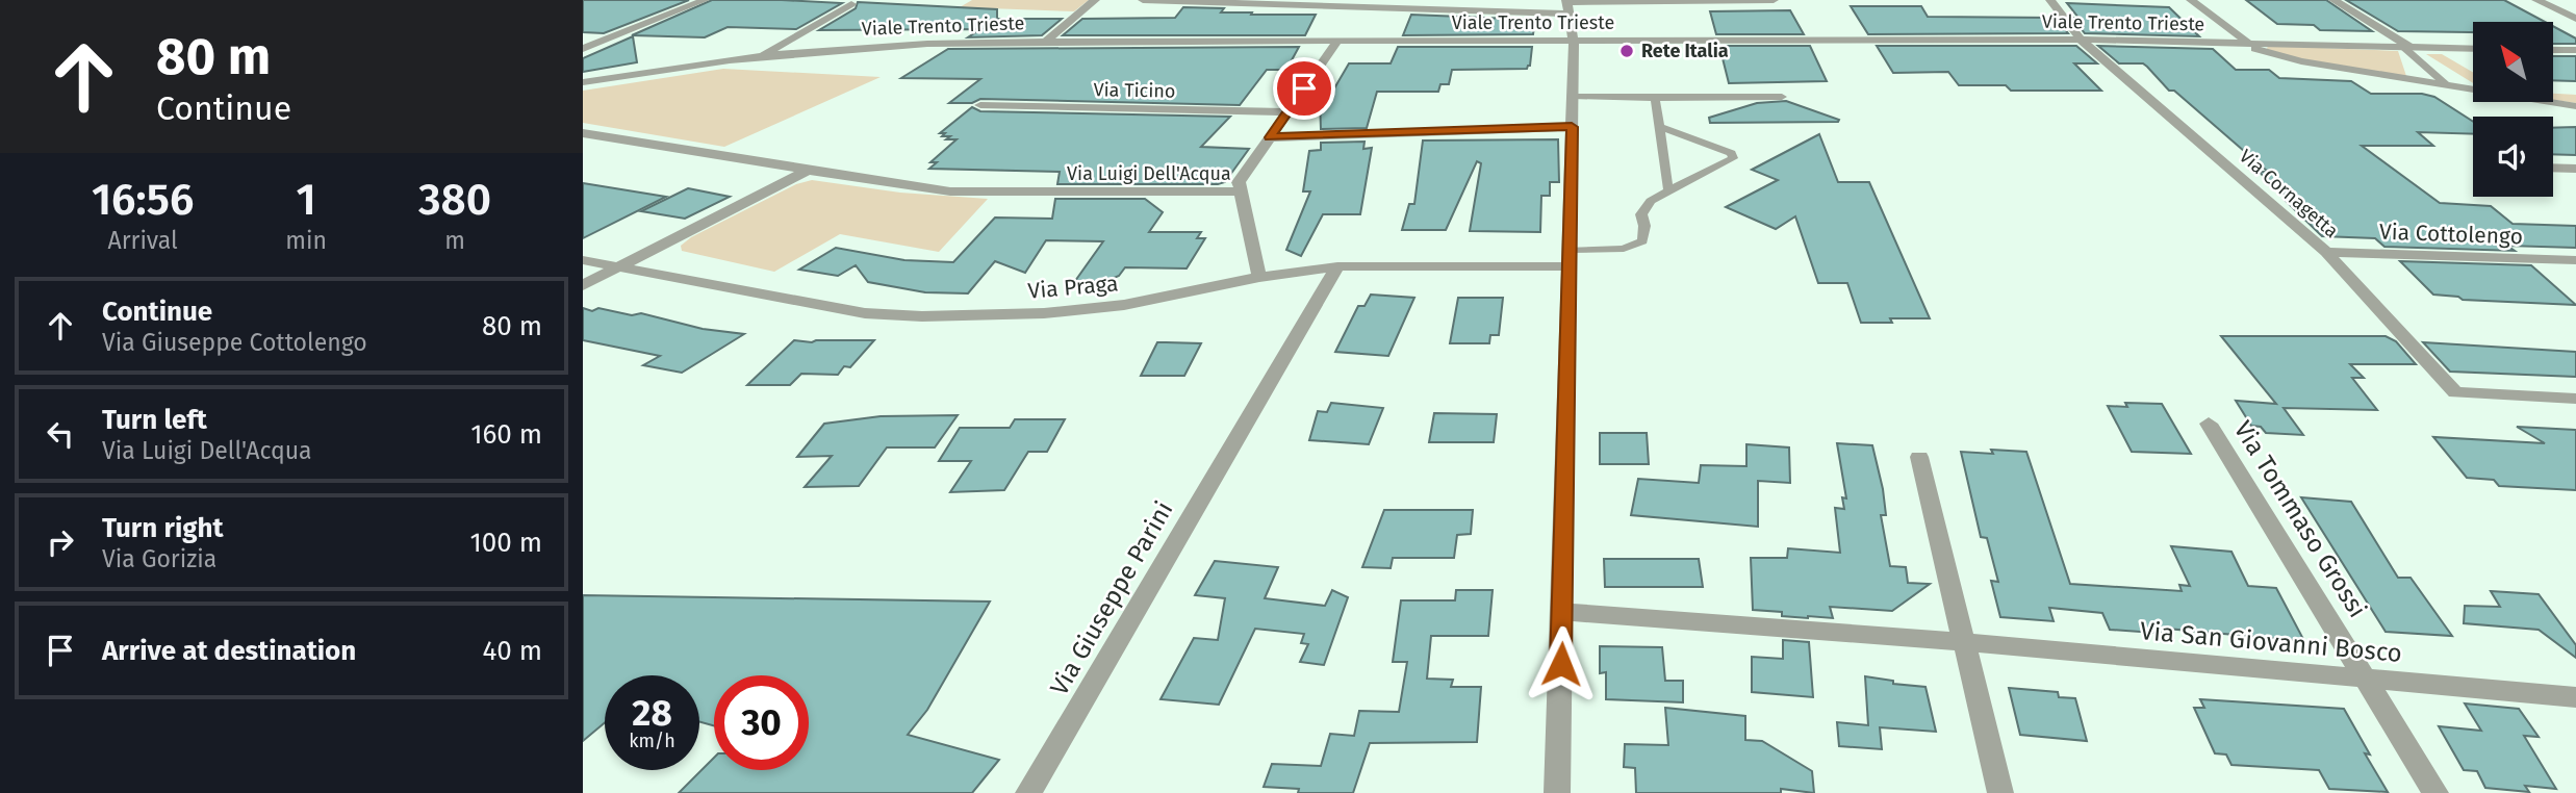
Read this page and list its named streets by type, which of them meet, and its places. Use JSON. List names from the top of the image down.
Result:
{
  "streets": {
    "street": [
      "Viale Trento Trieste",
      "Via Ticino",
      "Via Luigi Dell'Acqua",
      "Via Cornagetta",
      "Via Cottolengo",
      "Via Praga",
      "Via Tommaso Grossi",
      "Via Giuseppe Parini",
      "Via San Giovanni Bosco"
    ]
  },
  "crossings": [
    ["Viale Trento Trieste", "Via Luigi Dell'Acqua"],
    ["Viale Trento Trieste", "Via Cornagetta"],
    ["Via Ticino", "Via Luigi Dell'Acqua"],
    ["Via Cornagetta", "Via Cottolengo"],
    ["Via Praga", "Via Giuseppe Parini"],
    ["Via Tommaso Grossi", "Via San Giovanni Bosco"]
  ],
  "places": ["Rete Italia"],
  "north": "top left",
  "page": {
    "turn": ["80 m", "Continue"],
    "eta": [
      "16:56",
      "Arrival",
      "1",
      "min",
      "380",
      "m"
    ],
    "list": [
      {
        "name": "Continue",
        "note": "Via Giuseppe Cottolengo",
        "value": "80 m"
      },
      {
        "name": "Turn left",
        "note": "Via Luigi Dell'Acqua",
        "value": "160 m"
      },
      {
        "name": "Turn right",
        "note": "Via Gorizia",
        "value": "100 m"
      },
      {
        "name": "Arrive at destination",
        "value": "40 m"
      }
    ],
    "speed": "28 km/h",
    "limit": "30"
  }
}
